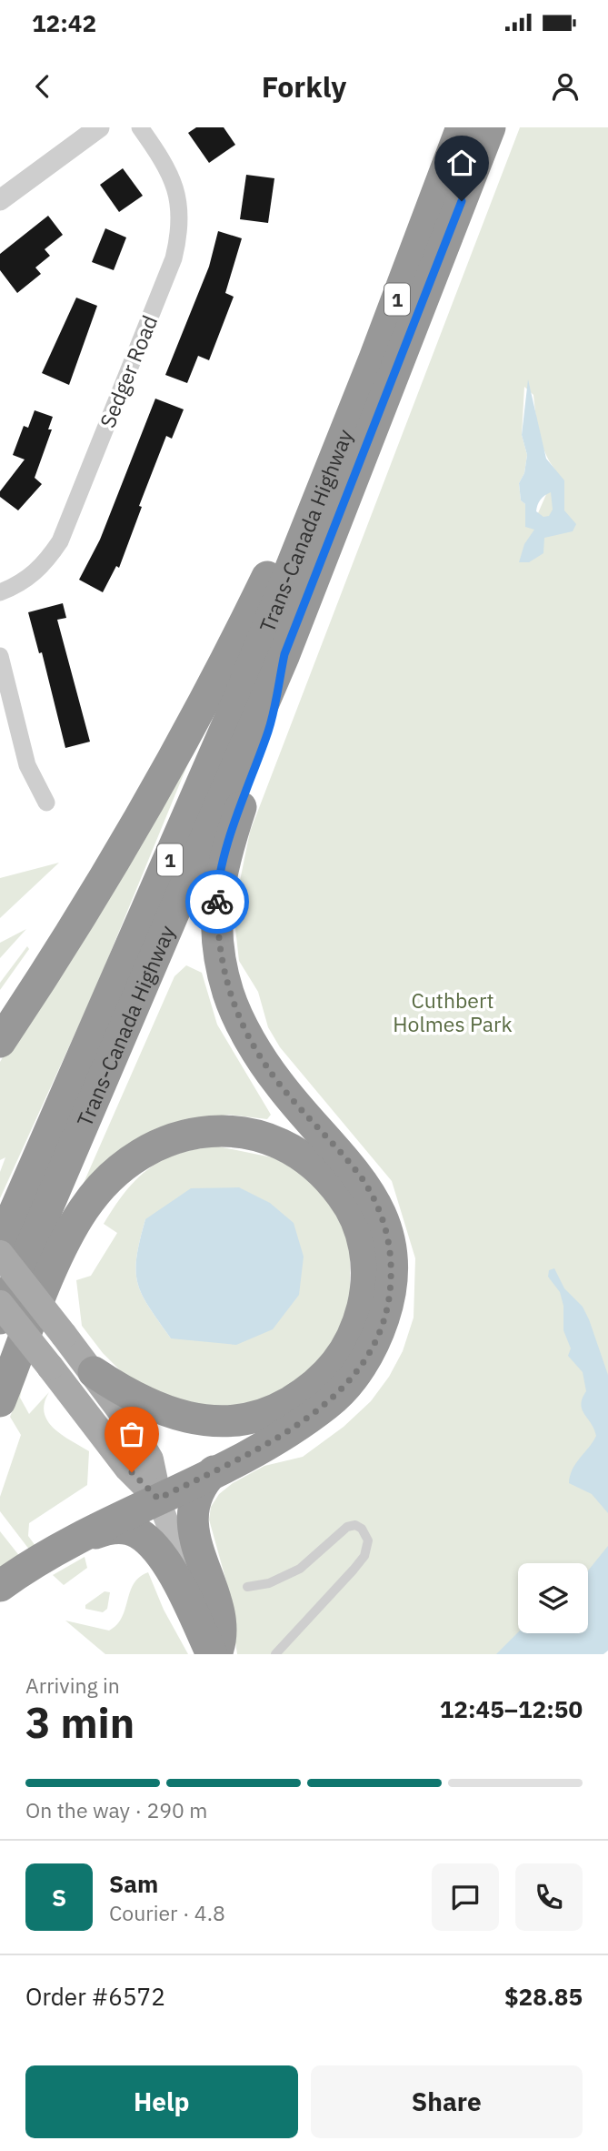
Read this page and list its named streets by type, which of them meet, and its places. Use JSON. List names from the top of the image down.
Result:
{
  "streets": {
    "highway": ["1", "Trans-Canada Highway"],
    "street": ["Sedger Road"]
  },
  "parks": ["Cuthbert Holmes Park"],
  "page": {
    "status": "12:42",
    "header": "Forkly",
    "heading": ["3 min", "Arriving in", "12:45–12:50"],
    "panel": [
      "Sam",
      "Courier · 4.8",
      "Order #6572",
      "$28.85"
    ],
    "bar": "On the way · 290 m",
    "round": "S",
    "buttons": ["Help", "Share"]
  }
}
